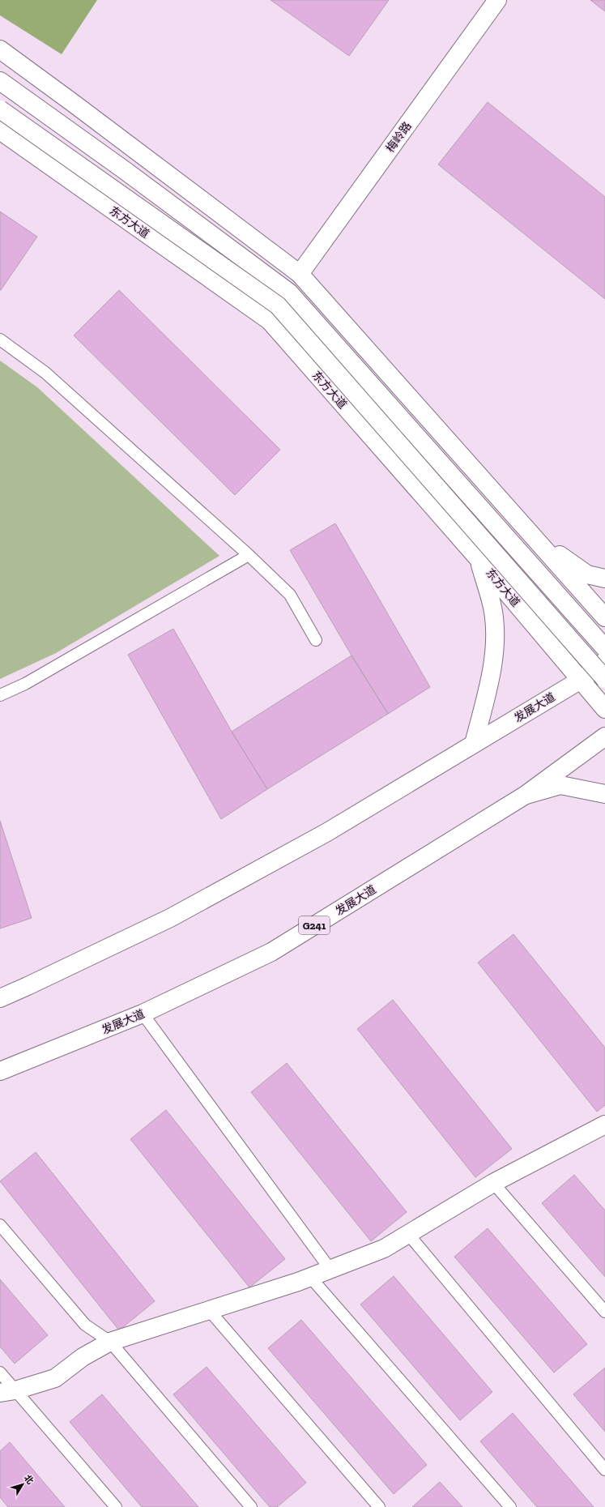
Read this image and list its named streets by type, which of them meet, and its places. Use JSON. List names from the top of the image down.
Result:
{
  "streets": {
    "main road": [
      "梅岭路",
      "东方大道",
      "发展大道",
      "G241"
    ]
  },
  "crossings": [
    ["东方大道", "发展大道"]
  ],
  "north": "top right"
}
